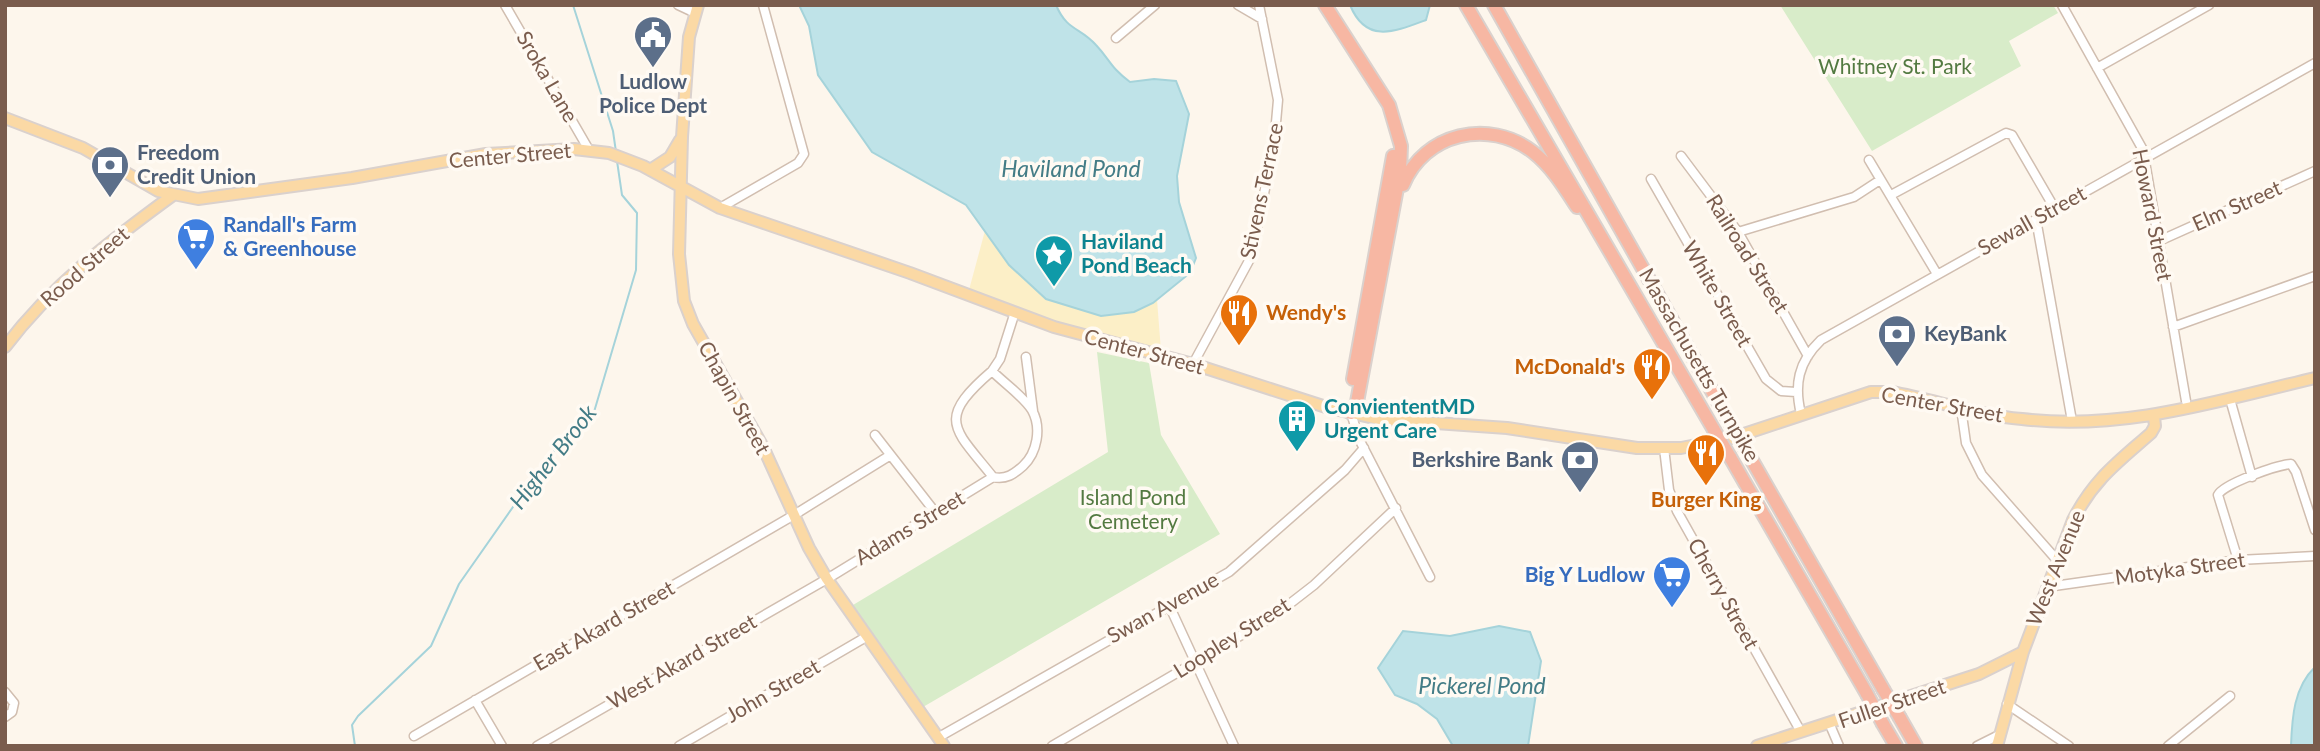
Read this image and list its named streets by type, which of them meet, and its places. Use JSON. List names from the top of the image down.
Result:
{
  "streets": {
    "highway": ["Massachusetts Turnpike"],
    "main road": [
      "Center Street",
      "Rood Street",
      "Chapin Street",
      "West Avenue",
      "Fuller Street"
    ],
    "street": [
      "Sroka Lane",
      "Stivens Terrace",
      "Elm Street",
      "Howard Street",
      "Sewall Street",
      "Railroad Street",
      "White Street",
      "Adams Street",
      "Motyka Street",
      "Cherry Street",
      "Swan Avenue",
      "East Akard Street",
      "Loopley Street",
      "West Akard Street",
      "John Street"
    ]
  },
  "crossings": [
    ["Sroka Lane", "Center Street"],
    ["Center Street", "Stivens Terrace"],
    ["Center Street", "Rood Street"],
    ["Center Street", "Chapin Street"],
    ["Center Street", "West Avenue"],
    ["Center Street", "Cherry Street"],
    ["Elm Street", "Howard Street"],
    ["Howard Street", "Sewall Street"],
    ["Sewall Street", "Railroad Street"],
    ["Sewall Street", "White Street"],
    ["Chapin Street", "Adams Street"],
    ["Chapin Street", "Swan Avenue"],
    ["Chapin Street", "East Akard Street"],
    ["Chapin Street", "West Akard Street"],
    ["Chapin Street", "John Street"],
    ["Adams Street", "West Akard Street"],
    ["West Avenue", "Motyka Street"],
    ["West Avenue", "Fuller Street"],
    ["Cherry Street", "Fuller Street"]
  ],
  "water": ["Haviland Pond", "Higher Brook", "Pickerel Pond"],
  "parks": ["Whitney St. Park", "Island Pond Cemetery"],
  "places": {
    "public building": ["Ludlow Police Dept"],
    "bank": ["Freedom Credit Union", "KeyBank", "Berkshire Bank"],
    "supermarket": ["Randall's Farm & Greenhouse", "Big Y Ludlow"],
    "place": ["Haviland Pond Beach"],
    "restaurant": ["Wendy's", "McDonald's", "Burger King"],
    "building": ["ConviententMD Urgent Care"]
  }
}
